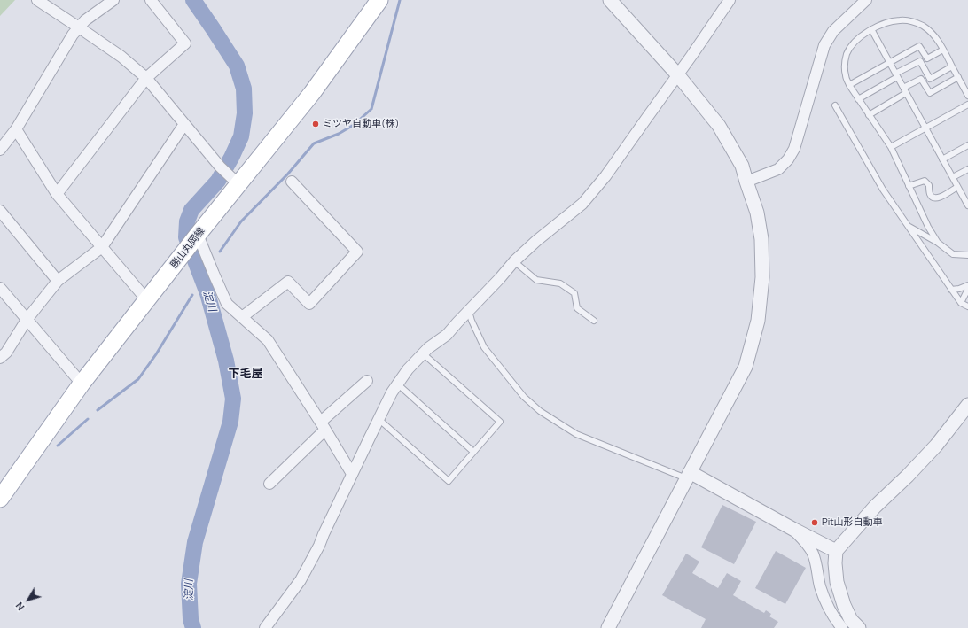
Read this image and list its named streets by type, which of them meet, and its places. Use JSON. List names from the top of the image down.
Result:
{
  "streets": {
    "main road": ["勝山丸岡線"]
  },
  "districts": ["下毛屋"],
  "water": ["淀川"],
  "places": ["ミツヤ自動車(株)", "Pit山形自動車"],
  "north": "bottom left"
}
